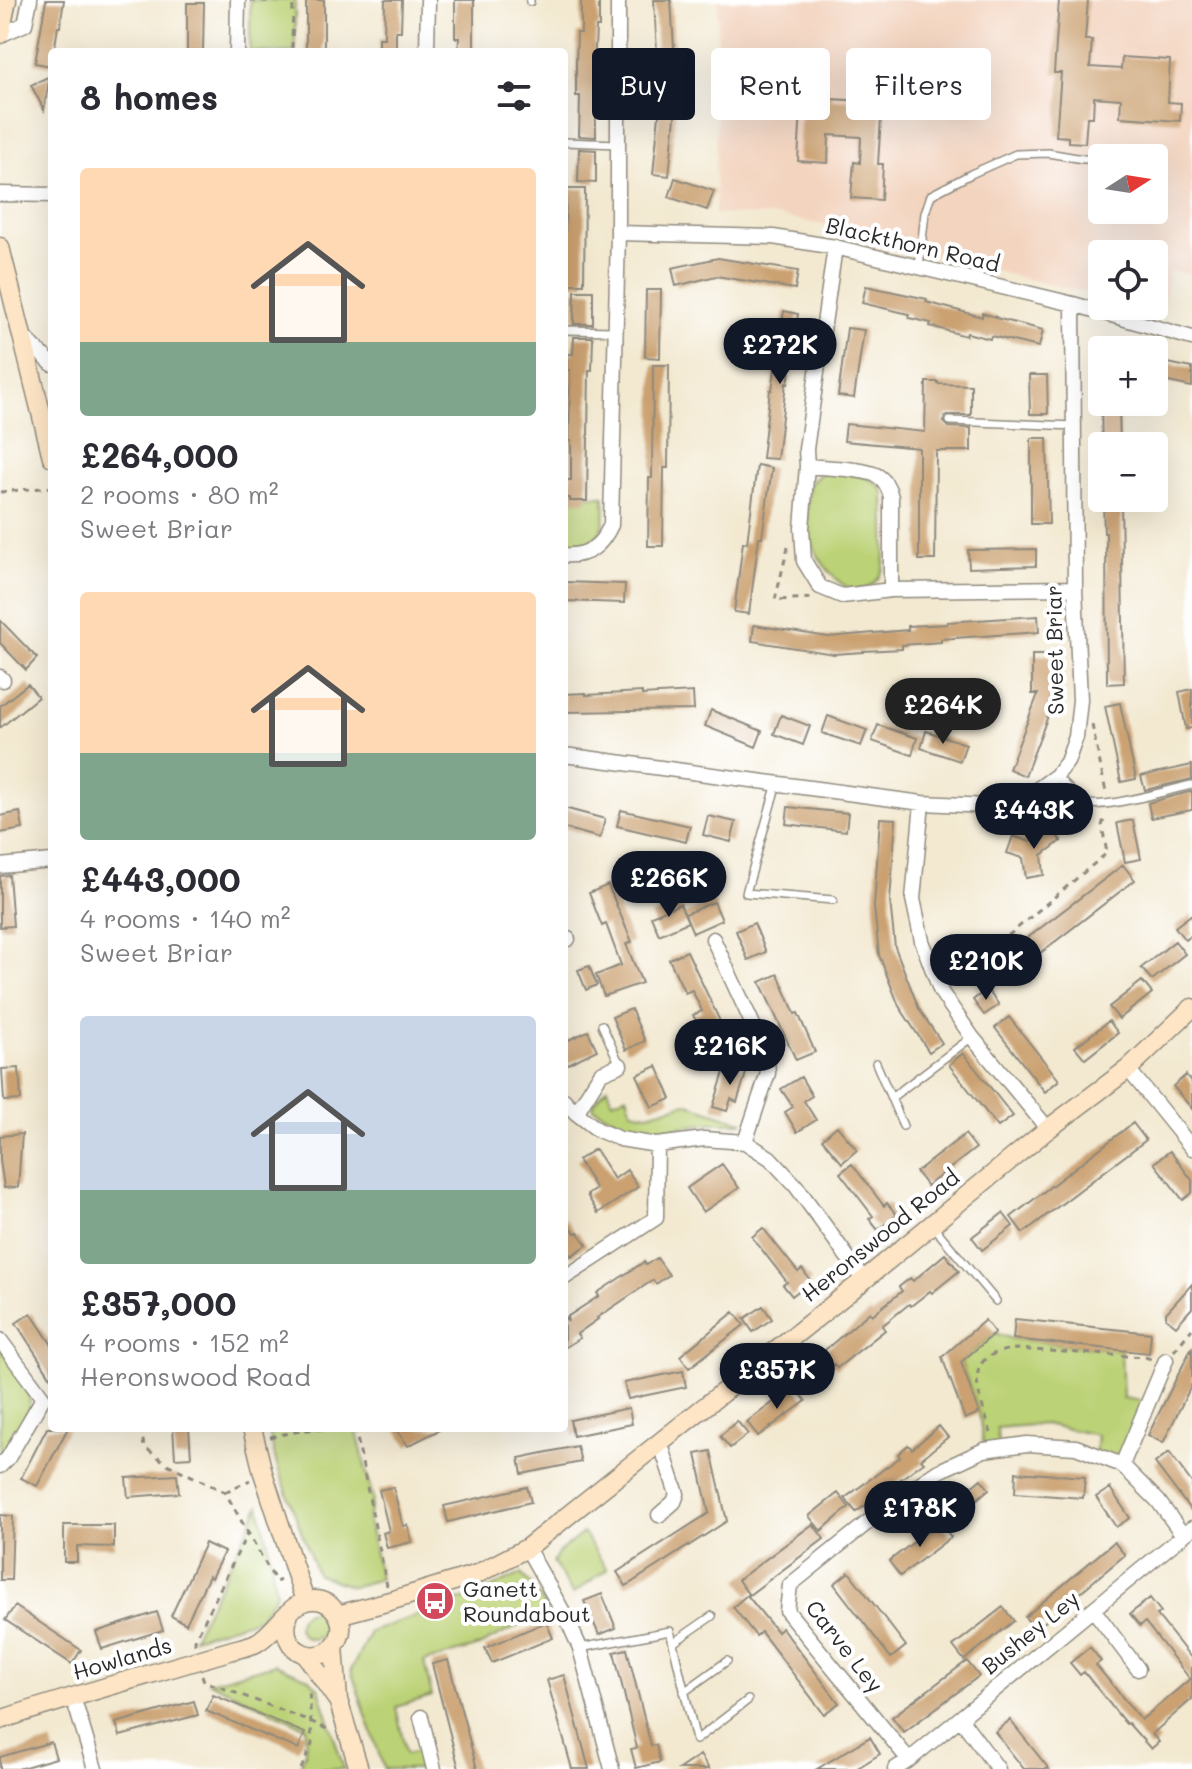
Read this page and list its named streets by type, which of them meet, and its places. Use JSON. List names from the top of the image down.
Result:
{
  "streets": {
    "street": [
      "Blackthorn Road",
      "Sweet Briar",
      "Heronswood Road",
      "Bushey Ley",
      "Carve Ley",
      "Howlands"
    ]
  },
  "crossings": [
    ["Blackthorn Road", "Sweet Briar"],
    ["Heronswood Road", "Howlands"],
    ["Bushey Ley", "Carve Ley"]
  ],
  "places": {
    "bus stop": ["Ganett Roundabout"]
  },
  "north": "right",
  "page": {
    "chip": ["Buy", "Rent", "Filters"],
    "heading": "8 homes",
    "map_buttons": ["+", "−"],
    "list": [
      {
        "name": "£264,000",
        "note": "2 rooms · 80 m² · Sweet Briar"
      },
      {
        "name": "£443,000",
        "note": "4 rooms · 140 m² · Sweet Briar"
      },
      {
        "name": "£357,000",
        "note": "4 rooms · 152 m² · Heronswood Road"
      }
    ],
    "price": [
      "£272K",
      "£264K",
      "£443K",
      "£266K",
      "£210K",
      "£216K",
      "£357K",
      "£178K"
    ]
  }
}
